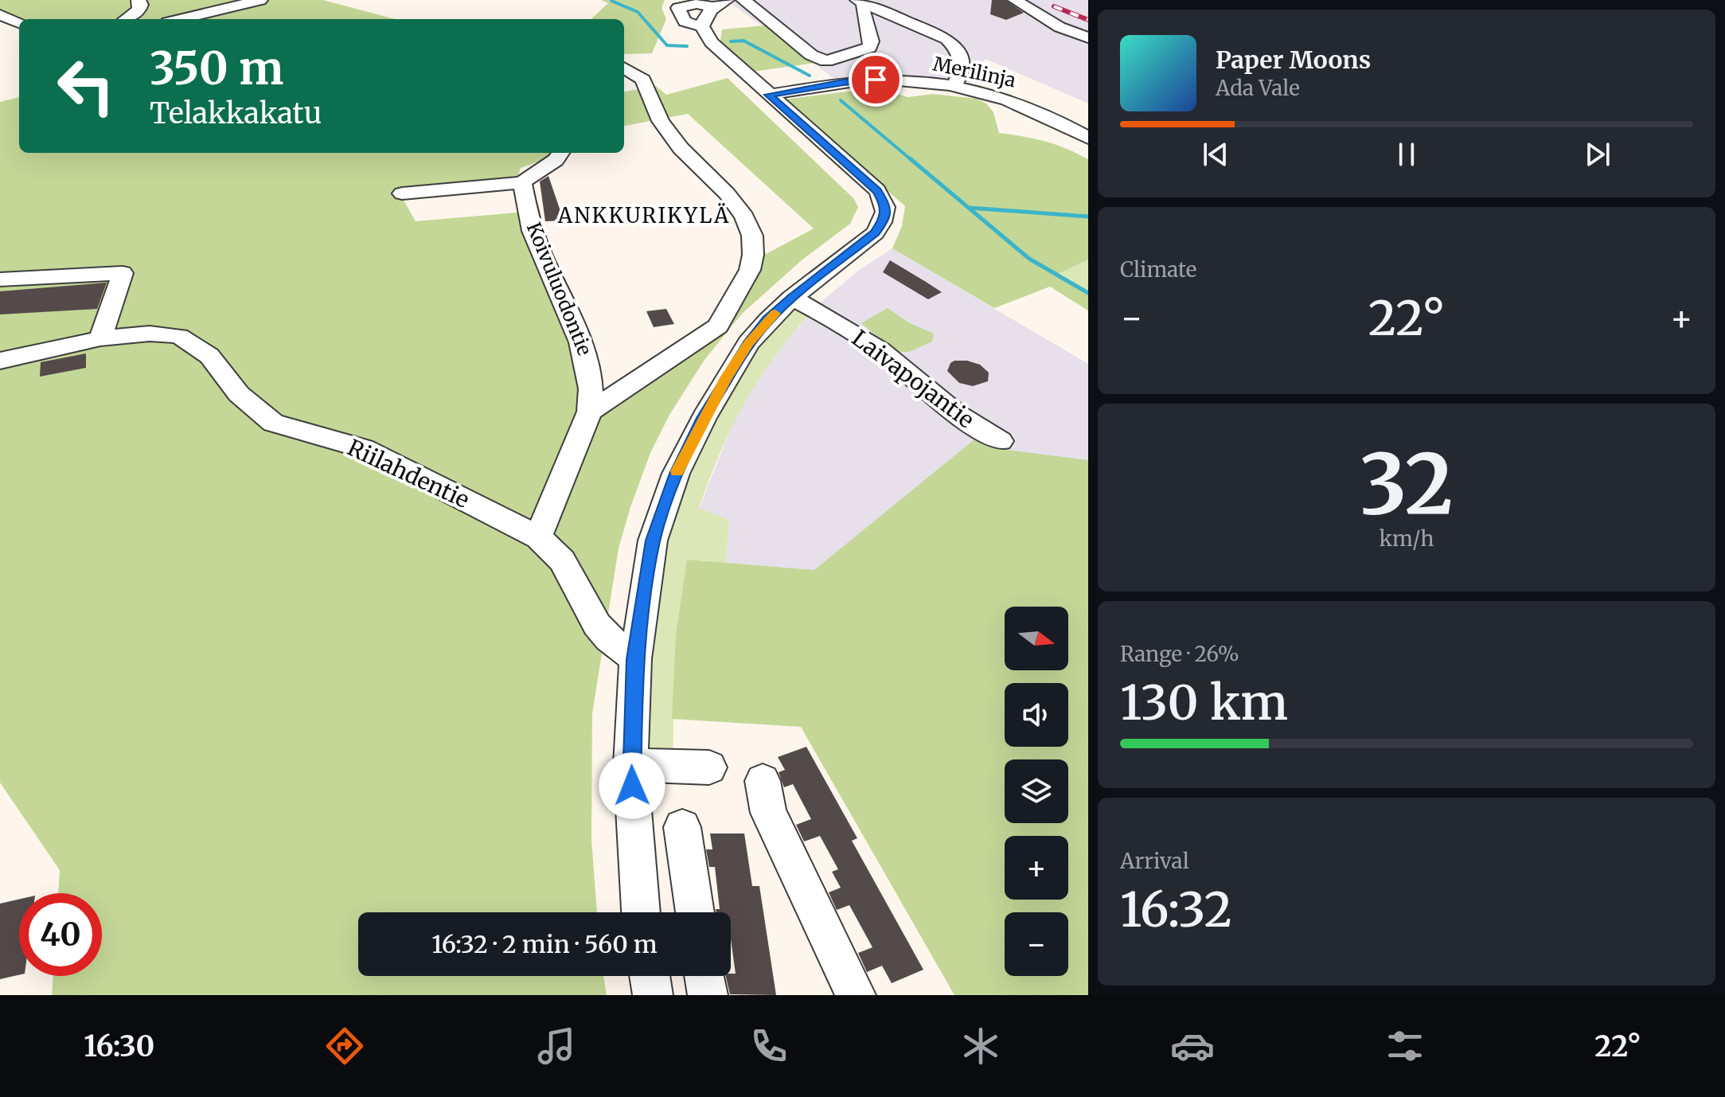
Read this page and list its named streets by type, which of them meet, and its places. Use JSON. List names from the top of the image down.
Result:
{
  "streets": {
    "street": [
      "Merilinja",
      "Koivuluodontie",
      "Laivapojantie",
      "Riilahdentie"
    ]
  },
  "districts": ["ANKKURIKYLÄ"],
  "north": "right",
  "page": {
    "turn": ["350 m", "Telakkakatu"],
    "song": ["Paper Moons", "Ada Vale"],
    "tile": [
      "Climate",
      ["32", "km/h"],
      ["Range · 26%", "130 km"],
      ["Arrival", "16:32"]
    ],
    "heat": ["−", "22°", "+"],
    "map_buttons": ["+", "−"],
    "limit": "40",
    "trip": "16:32 · 2 min · 560 m",
    "tabs": ["16:30", "22°"]
  }
}
